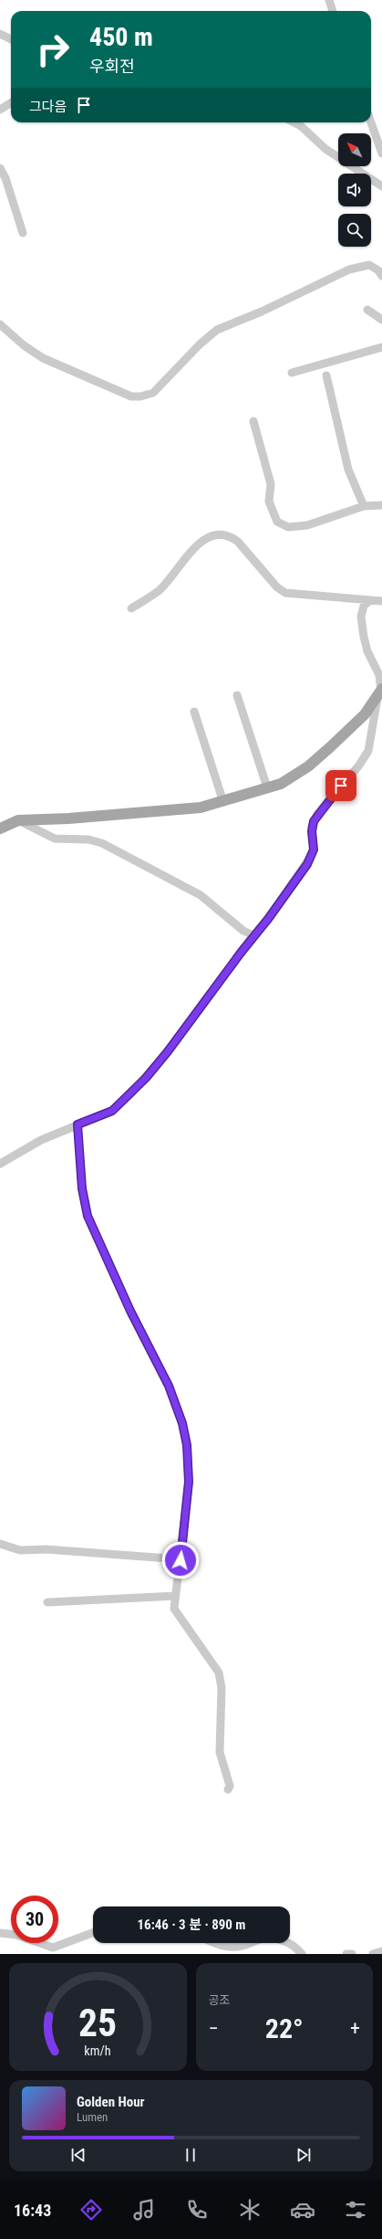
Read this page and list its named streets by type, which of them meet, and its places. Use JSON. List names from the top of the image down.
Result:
{
  "north": "top left",
  "page": {
    "turn": ["450 m", "우회전"],
    "then": "그다음",
    "limit": "30",
    "trip": "16:46 · 3 분 · 890 m",
    "tile": "공조",
    "heat": ["−", "22°", "+"],
    "song": ["Golden Hour", "Lumen"],
    "tabs": "16:43",
    "gauge": ["25", "km/h"]
  }
}
